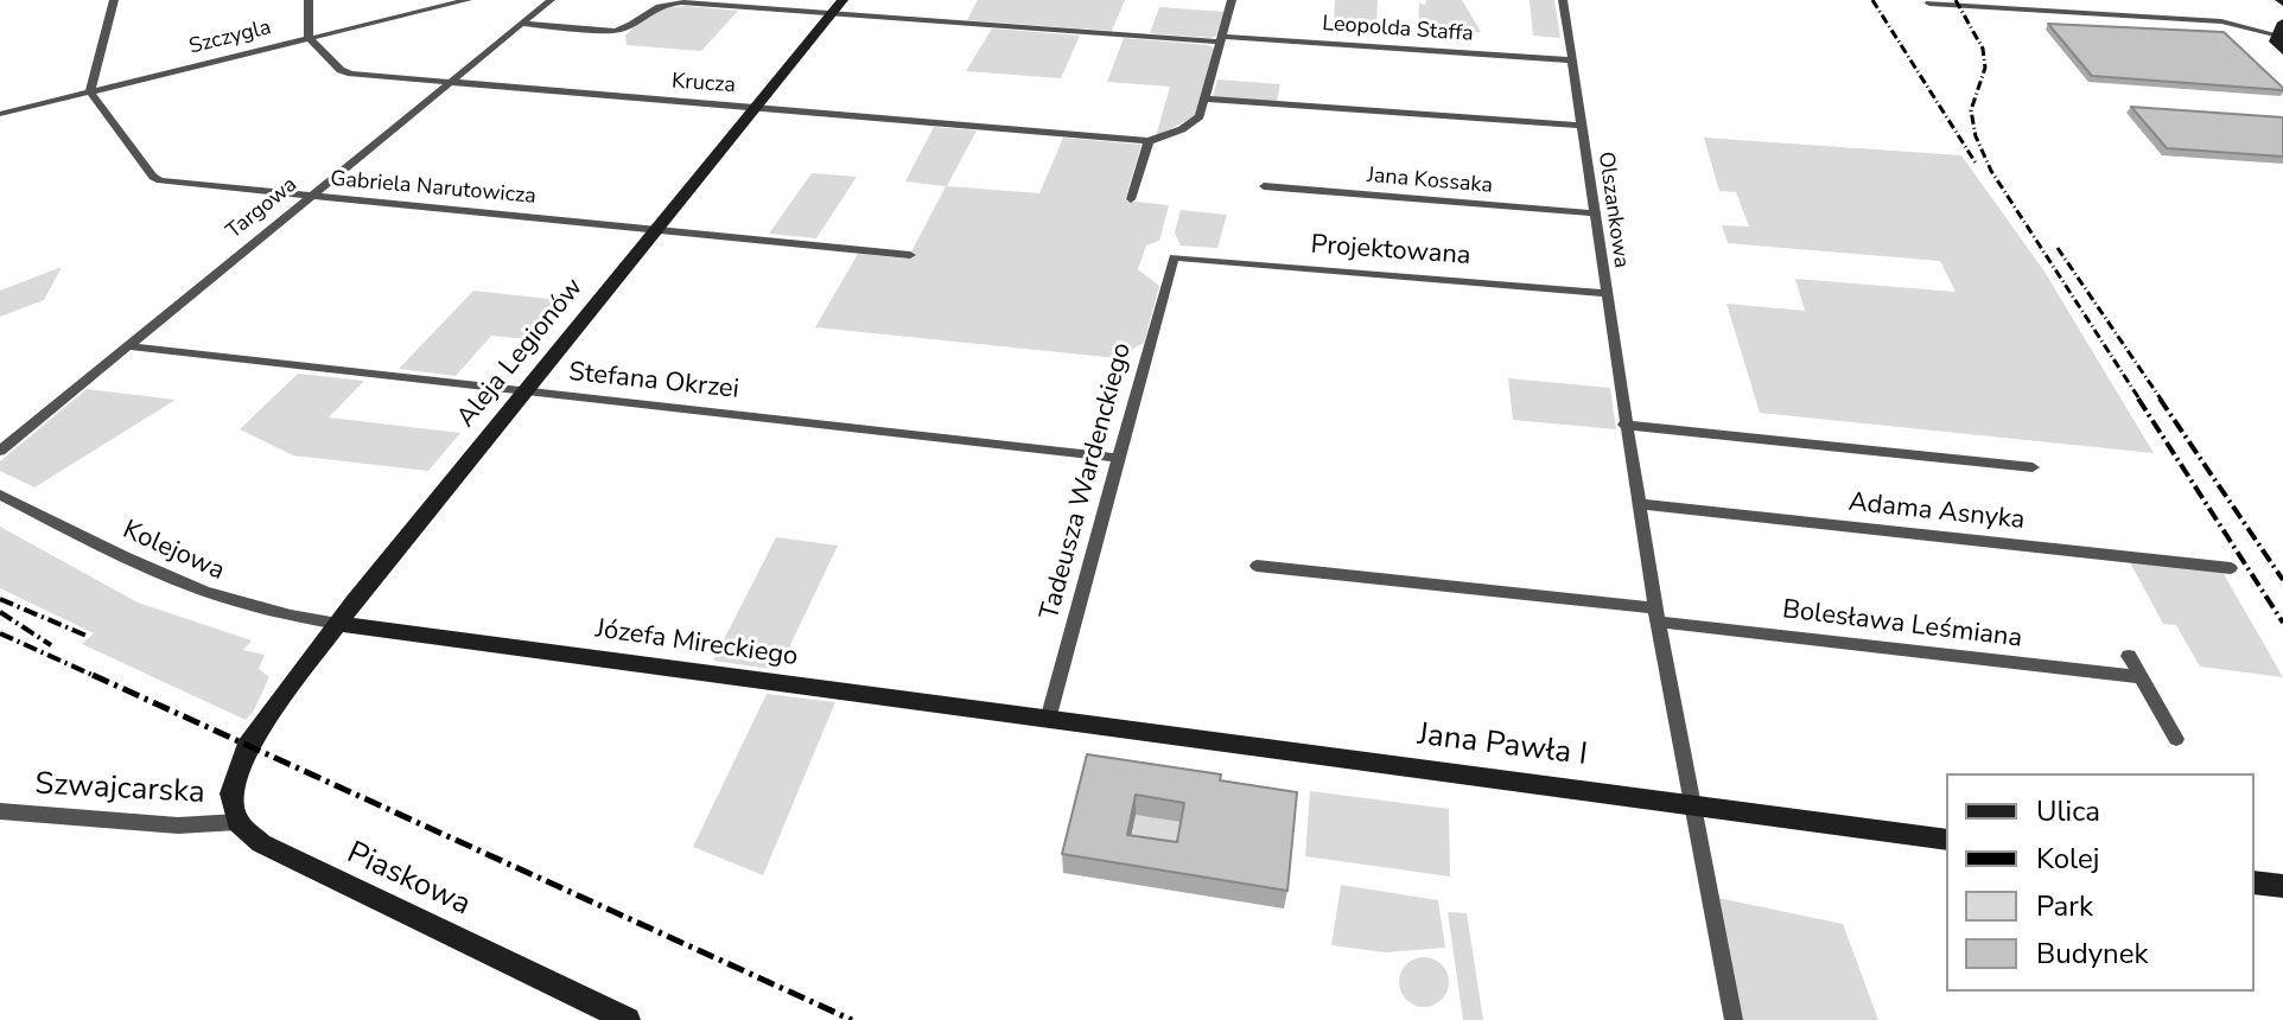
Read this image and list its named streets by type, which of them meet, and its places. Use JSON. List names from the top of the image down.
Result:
{
  "streets": {
    "street": [
      "Leopolda Staffa",
      "Szczygla",
      "Krucza",
      "Jana Kossaka",
      "Gabriela Narutowicza",
      "Targowa",
      "Olszankowa",
      "Projektowana",
      "Aleja Legionów",
      "Stefana Okrzei",
      "Tadeusza Wardenckiego",
      "Adama Asnyka",
      "Kolejowa",
      "Bolesława Leśmiana",
      "Józefa Mireckiego",
      "Jana Pawła I",
      "Szwajcarska",
      "Piaskowa"
    ]
  },
  "crossings": [
    ["Leopolda Staffa", "Targowa"],
    ["Leopolda Staffa", "Olszankowa"],
    ["Leopolda Staffa", "Aleja Legionów"],
    ["Szczygla", "Krucza"],
    ["Szczygla", "Gabriela Narutowicza"],
    ["Krucza", "Targowa"],
    ["Krucza", "Aleja Legionów"],
    ["Jana Kossaka", "Olszankowa"],
    ["Gabriela Narutowicza", "Targowa"],
    ["Gabriela Narutowicza", "Aleja Legionów"],
    ["Targowa", "Stefana Okrzei"],
    ["Olszankowa", "Projektowana"],
    ["Olszankowa", "Adama Asnyka"],
    ["Olszankowa", "Bolesława Leśmiana"],
    ["Olszankowa", "Jana Pawła I"],
    ["Projektowana", "Tadeusza Wardenckiego"],
    ["Aleja Legionów", "Stefana Okrzei"],
    ["Aleja Legionów", "Kolejowa"],
    ["Aleja Legionów", "Józefa Mireckiego"],
    ["Aleja Legionów", "Szwajcarska"],
    ["Aleja Legionów", "Piaskowa"],
    ["Stefana Okrzei", "Tadeusza Wardenckiego"],
    ["Tadeusza Wardenckiego", "Józefa Mireckiego"],
    ["Tadeusza Wardenckiego", "Jana Pawła I"],
    ["Kolejowa", "Józefa Mireckiego"],
    ["Józefa Mireckiego", "Jana Pawła I"],
    ["Szwajcarska", "Piaskowa"]
  ],
  "legend": [
    "Ulica",
    "Kolej",
    "Park",
    "Budynek"
  ]
}
